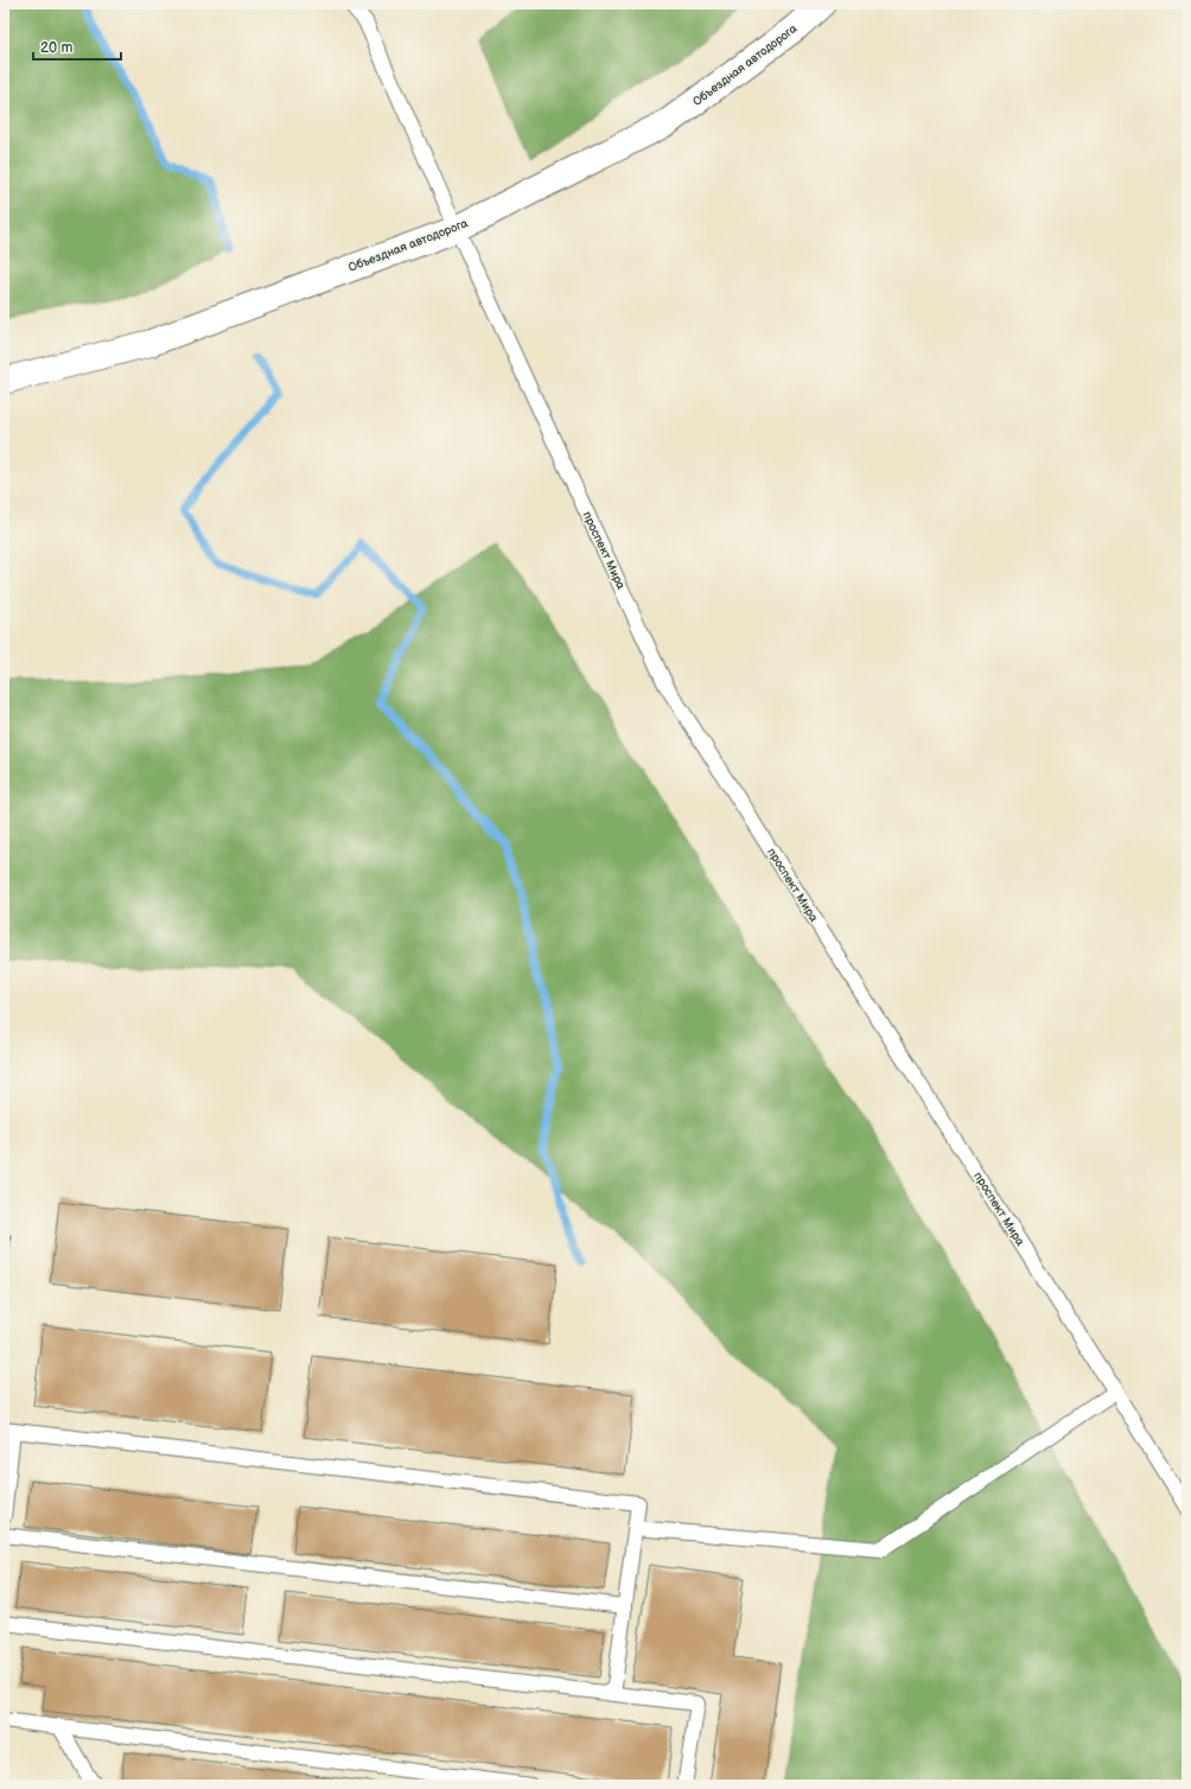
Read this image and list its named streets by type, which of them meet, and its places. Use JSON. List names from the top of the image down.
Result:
{
  "streets": {
    "street": ["Объездная автодорога"],
    "lane": ["проспект Мира"]
  },
  "crossings": [
    ["Объездная автодорога", "проспект Мира"]
  ],
  "scale_bar": "20 m"
}
